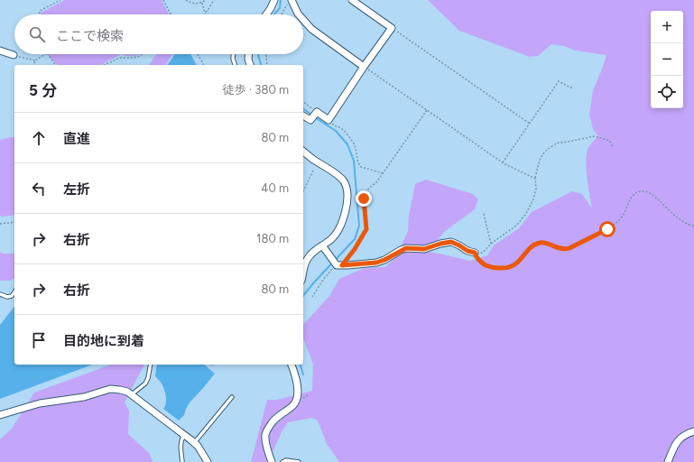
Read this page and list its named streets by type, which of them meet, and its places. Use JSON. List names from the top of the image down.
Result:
{
  "page": {
    "map_buttons": ["+", "−"],
    "search": "ここで検索",
    "heading": ["5 分", "徒歩 · 380 m"],
    "list": [
      ["直進", "80 m"],
      ["左折", "40 m"],
      ["右折", "180 m"],
      ["右折", "80 m"],
      "目的地に到着"
    ]
  }
}
